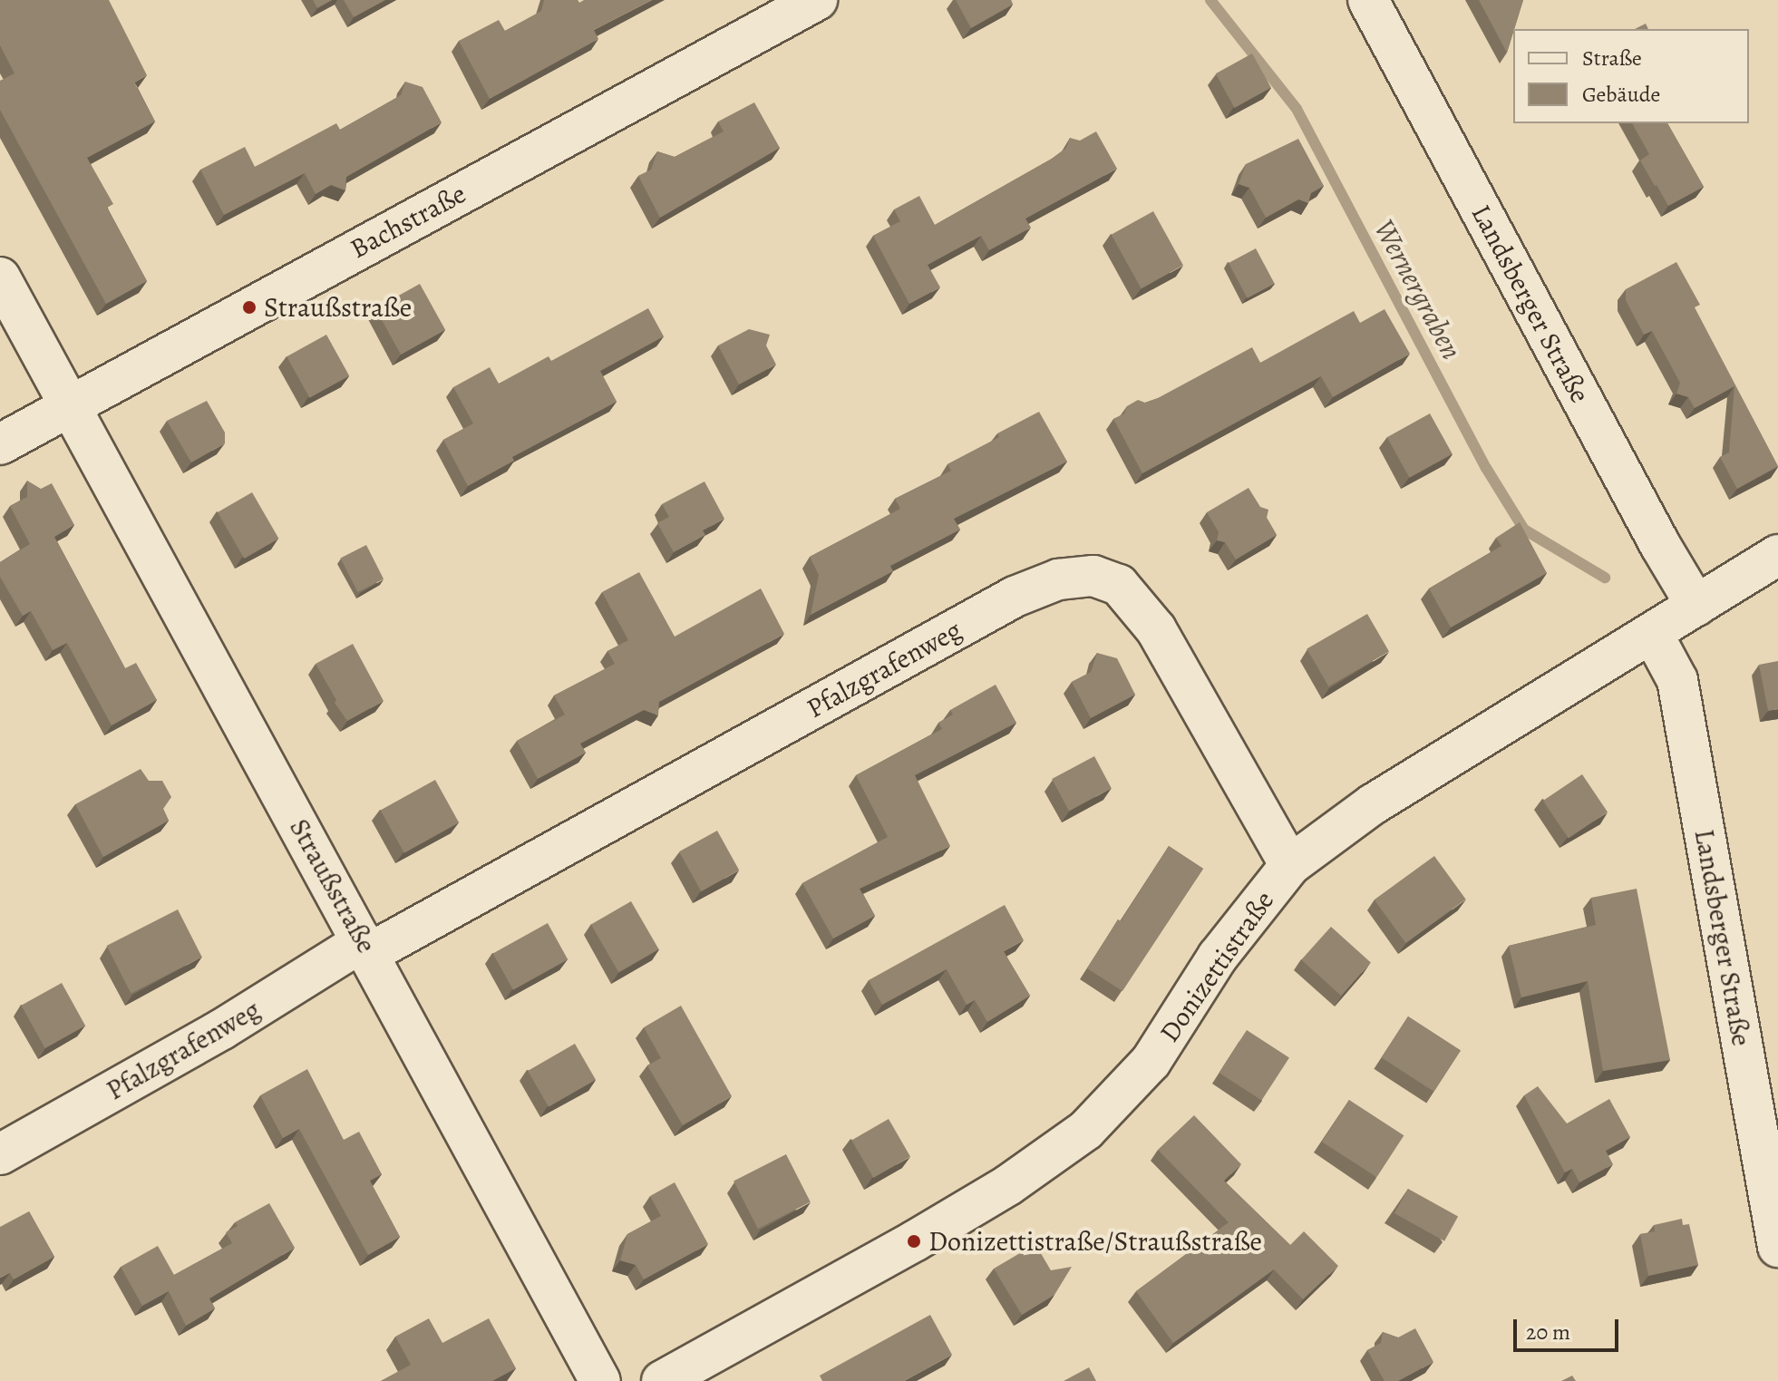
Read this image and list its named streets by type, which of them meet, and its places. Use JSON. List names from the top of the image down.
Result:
{
  "streets": {
    "street": [
      "Bachstraße",
      "Landsberger Straße",
      "Pfalzgrafenweg",
      "Straußstraße",
      "Donizettistraße"
    ]
  },
  "crossings": [
    ["Bachstraße", "Straußstraße"],
    ["Landsberger Straße", "Donizettistraße"],
    ["Pfalzgrafenweg", "Straußstraße"],
    ["Pfalzgrafenweg", "Donizettistraße"]
  ],
  "water": ["Wernergraben"],
  "places": ["Straußstraße", "Donizettistraße/Straußstraße"],
  "legend": ["Straße", "Gebäude"],
  "scale_bar": "20 m"
}
